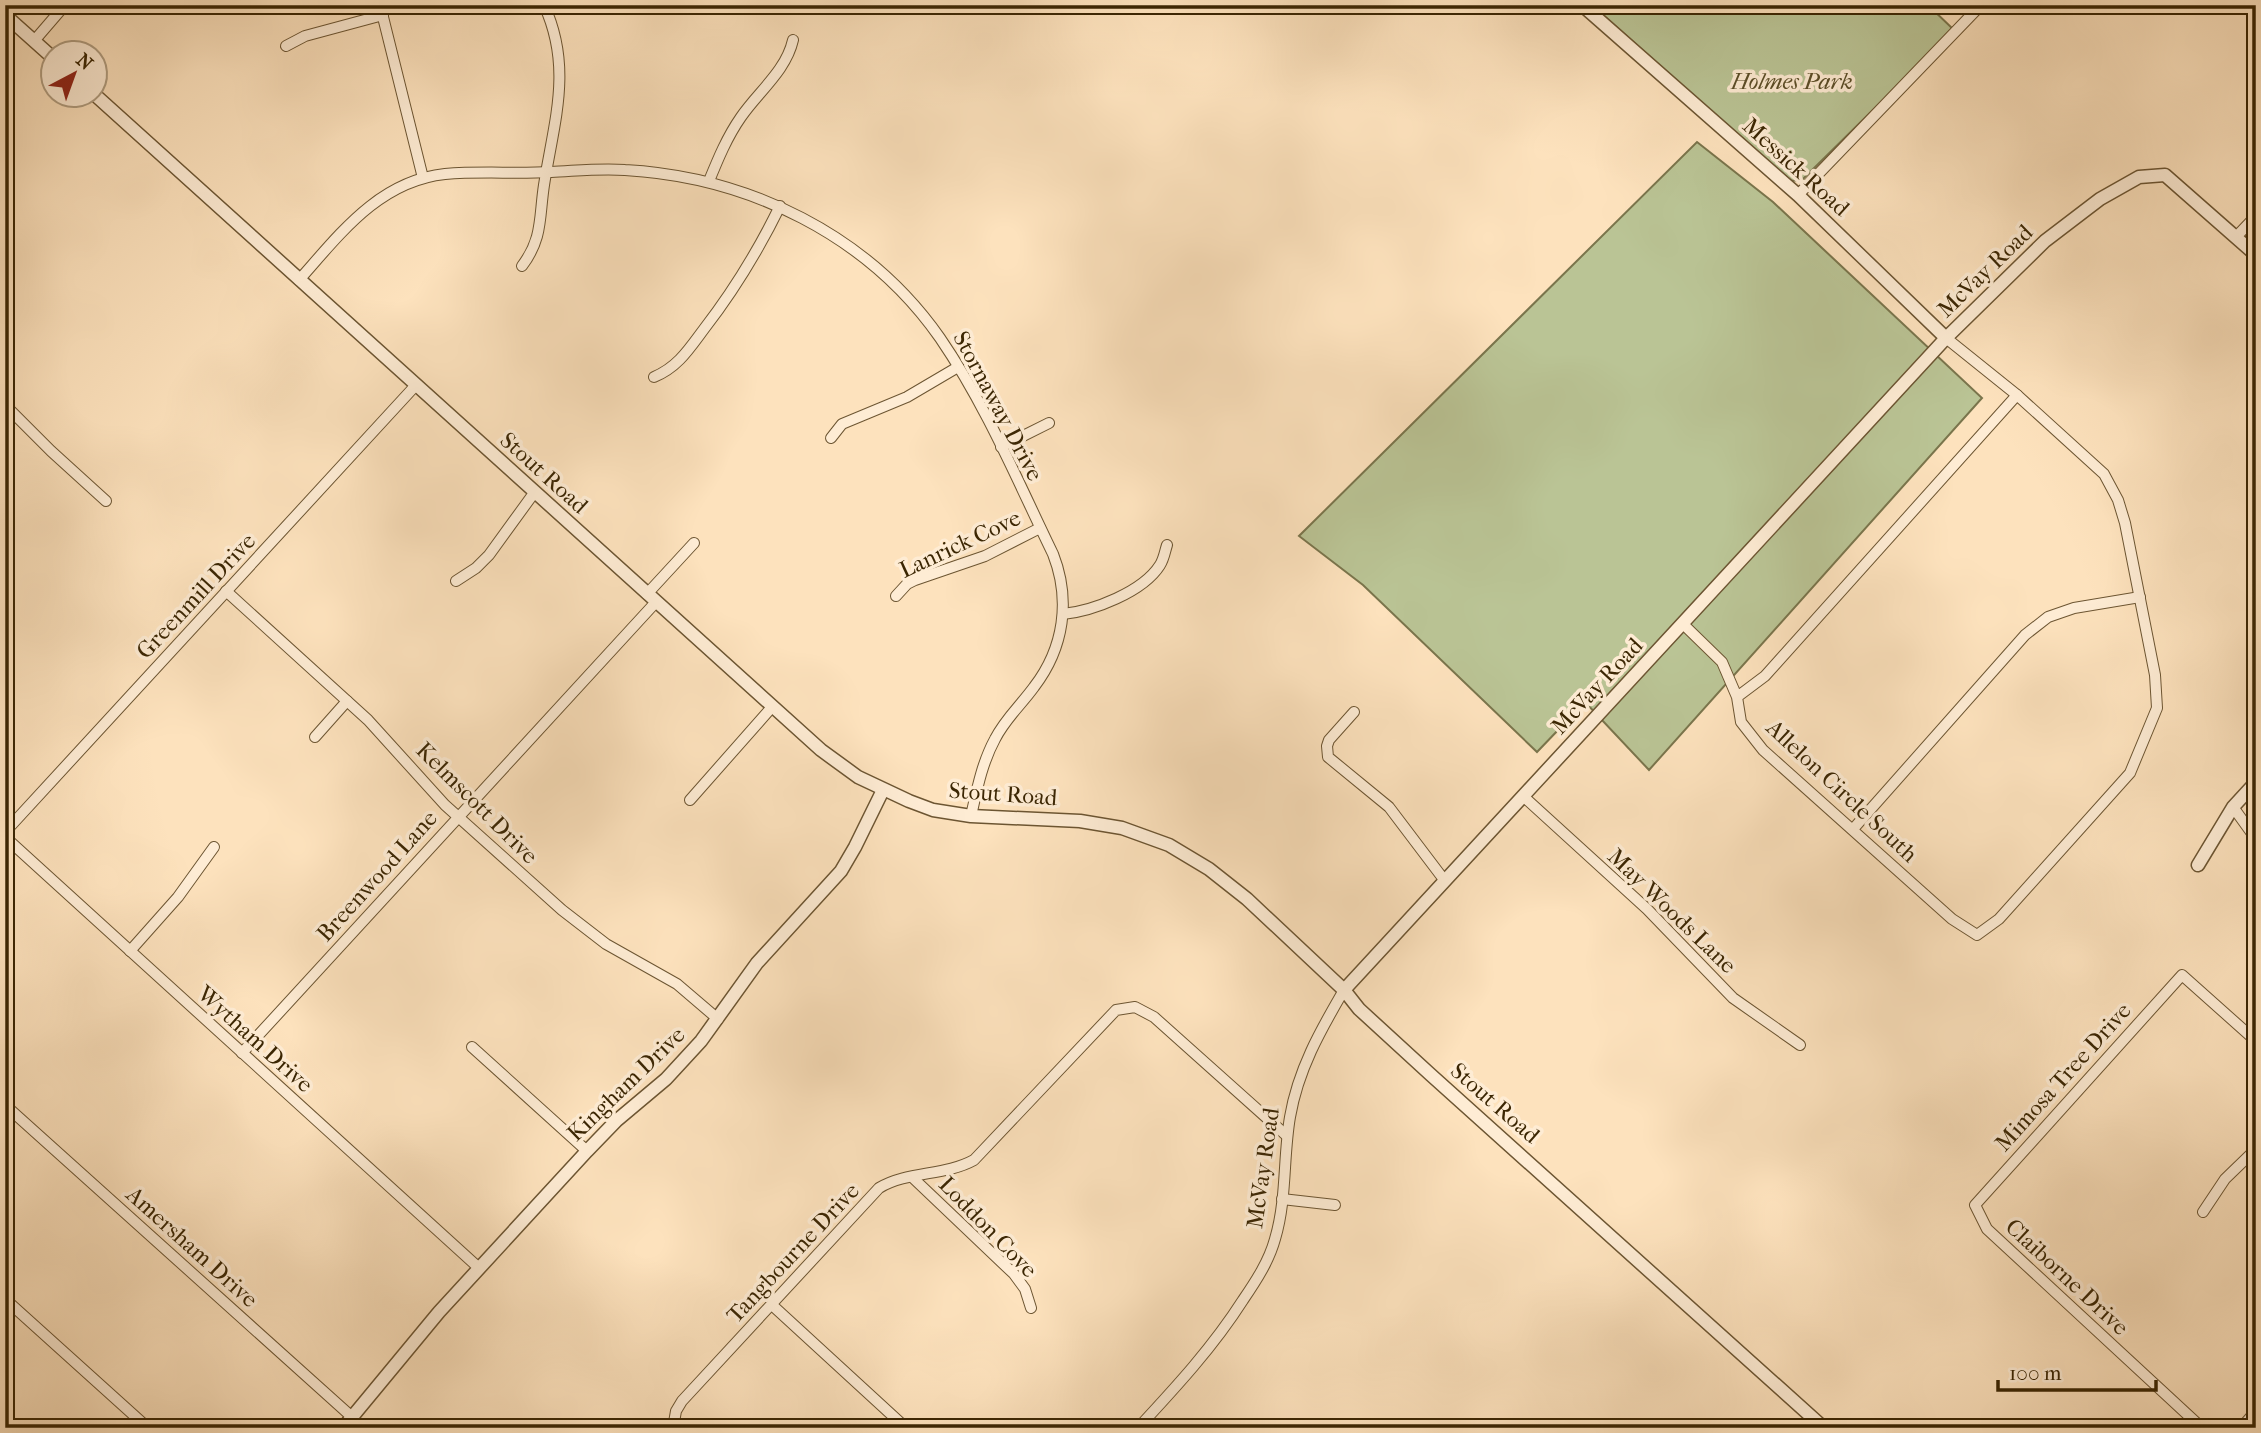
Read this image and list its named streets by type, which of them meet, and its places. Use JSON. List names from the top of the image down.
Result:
{
  "streets": {
    "street": [
      "Messick Road",
      "McVay Road",
      "Stornaway Drive",
      "Stout Road",
      "Lanrick Cove",
      "Greenmill Drive",
      "Allelon Circle South",
      "Kelmscott Drive",
      "Breenwood Lane",
      "May Woods Lane",
      "Wytham Drive",
      "Mimosa Tree Drive",
      "Kingham Drive",
      "Loddon Cove",
      "Amersham Drive",
      "Tangbourne Drive",
      "Claiborne Drive"
    ]
  },
  "crossings": [
    ["Messick Road", "McVay Road"],
    ["McVay Road", "Stout Road"],
    ["McVay Road", "Allelon Circle South"],
    ["McVay Road", "May Woods Lane"],
    ["McVay Road", "Tangbourne Drive"],
    ["Stornaway Drive", "Stout Road"],
    ["Stornaway Drive", "Lanrick Cove"],
    ["Stout Road", "Greenmill Drive"],
    ["Stout Road", "Breenwood Lane"],
    ["Stout Road", "Kingham Drive"],
    ["Greenmill Drive", "Kelmscott Drive"],
    ["Greenmill Drive", "Wytham Drive"],
    ["Kelmscott Drive", "Breenwood Lane"],
    ["Kelmscott Drive", "Kingham Drive"],
    ["Breenwood Lane", "Wytham Drive"],
    ["Wytham Drive", "Kingham Drive"],
    ["Mimosa Tree Drive", "Claiborne Drive"],
    ["Kingham Drive", "Amersham Drive"],
    ["Loddon Cove", "Tangbourne Drive"]
  ],
  "parks": ["Holmes Park"],
  "scale_bar": "100 m",
  "north": "top right"
}
